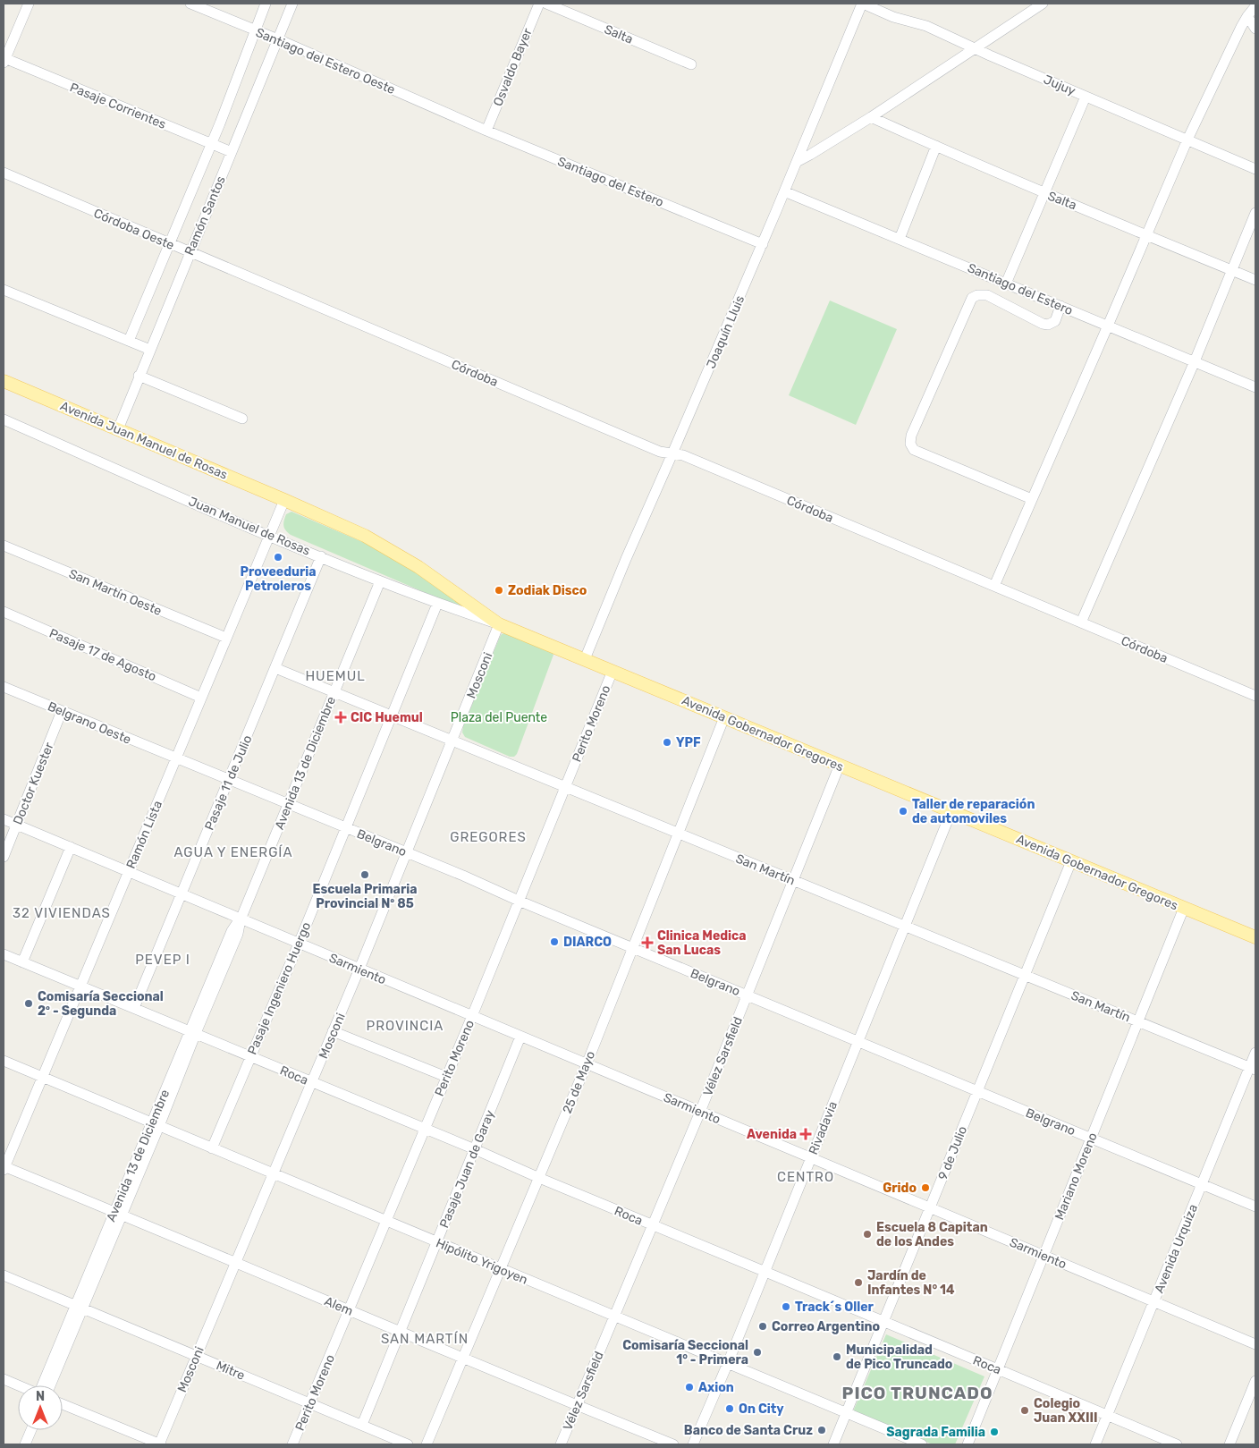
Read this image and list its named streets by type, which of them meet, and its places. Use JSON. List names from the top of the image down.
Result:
{
  "streets": {
    "main road": ["Avenida Juan Manuel de Rosas", "Avenida Gobernador Gregores"],
    "street": [
      "Salta",
      "Santiago del Estero Oeste",
      "Osvaldo Bayer",
      "Jujuy",
      "Pasaje Corrientes",
      "Santiago del Estero",
      "Ramón Santos",
      "Córdoba Oeste",
      "Joaquín Lluis",
      "Córdoba",
      "Juan Manuel de Rosas",
      "San Martín Oeste",
      "Pasaje 17 de Agosto",
      "Mosconi",
      "Belgrano Oeste",
      "Perito Moreno",
      "Avenida 13 de Diciembre",
      "Pasaje 11 de Julio",
      "Doctor Kuester",
      "Ramón Lista",
      "Belgrano",
      "San Martín",
      "Sarmiento",
      "Pasaje Ingeniero Huergo",
      "Vélez Sarsfield",
      "Roca",
      "25 de Mayo",
      "Rivadavia",
      "9 de Julio",
      "Pasaje Juan de Garay",
      "Mariano Moreno",
      "Avenida Urquiza",
      "Hipólito Yrigoyen",
      "Alem",
      "Mitre"
    ]
  },
  "crossings": [
    ["Santiago del Estero Oeste", "Santiago del Estero"],
    ["Santiago del Estero Oeste", "Ramón Santos"],
    ["Osvaldo Bayer", "Santiago del Estero"],
    ["Jujuy", "Joaquín Lluis"],
    ["Pasaje Corrientes", "Ramón Santos"],
    ["Santiago del Estero", "Joaquín Lluis"],
    ["Ramón Santos", "Córdoba Oeste"],
    ["Ramón Santos", "Avenida Juan Manuel de Rosas"],
    ["Córdoba Oeste", "Córdoba"],
    ["Joaquín Lluis", "Córdoba"],
    ["Joaquín Lluis", "Avenida Gobernador Gregores"],
    ["Avenida Juan Manuel de Rosas", "Avenida Gobernador Gregores"],
    ["Avenida Juan Manuel de Rosas", "Ramón Lista"],
    ["Juan Manuel de Rosas", "Mosconi"],
    ["Juan Manuel de Rosas", "Avenida Gobernador Gregores"],
    ["Juan Manuel de Rosas", "Avenida 13 de Diciembre"],
    ["Juan Manuel de Rosas", "Pasaje 11 de Julio"],
    ["Juan Manuel de Rosas", "Ramón Lista"],
    ["Juan Manuel de Rosas", "Pasaje Ingeniero Huergo"],
    ["San Martín Oeste", "Ramón Lista"],
    ["Pasaje 17 de Agosto", "Ramón Lista"],
    ["Mosconi", "Avenida Gobernador Gregores"],
    ["Mosconi", "Belgrano"],
    ["Mosconi", "San Martín"],
    ["Mosconi", "Sarmiento"],
    ["Mosconi", "Roca"],
    ["Mosconi", "Hipólito Yrigoyen"],
    ["Mosconi", "Alem"],
    ["Mosconi", "Mitre"],
    ["Belgrano Oeste", "Doctor Kuester"],
    ["Belgrano Oeste", "Ramón Lista"],
    ["Belgrano Oeste", "Belgrano"],
    ["Perito Moreno", "Avenida Gobernador Gregores"],
    ["Perito Moreno", "Belgrano"],
    ["Perito Moreno", "San Martín"],
    ["Perito Moreno", "Sarmiento"],
    ["Perito Moreno", "Roca"],
    ["Perito Moreno", "Hipólito Yrigoyen"],
    ["Perito Moreno", "Alem"],
    ["Perito Moreno", "Mitre"],
    ["Avenida Gobernador Gregores", "Ramón Lista"],
    ["Avenida Gobernador Gregores", "Vélez Sarsfield"],
    ["Avenida Gobernador Gregores", "25 de Mayo"],
    ["Avenida Gobernador Gregores", "Rivadavia"],
    ["Avenida Gobernador Gregores", "9 de Julio"],
    ["Avenida Gobernador Gregores", "Mariano Moreno"],
    ["Avenida 13 de Diciembre", "Belgrano"],
    ["Avenida 13 de Diciembre", "San Martín"],
    ["Avenida 13 de Diciembre", "Sarmiento"],
    ["Avenida 13 de Diciembre", "Roca"],
    ["Avenida 13 de Diciembre", "Hipólito Yrigoyen"],
    ["Avenida 13 de Diciembre", "Alem"],
    ["Avenida 13 de Diciembre", "Mitre"],
    ["Pasaje 11 de Julio", "Belgrano"],
    ["Pasaje 11 de Julio", "San Martín"],
    ["Pasaje 11 de Julio", "Sarmiento"],
    ["Pasaje 11 de Julio", "Roca"],
    ["Doctor Kuester", "Sarmiento"],
    ["Ramón Lista", "Belgrano"],
    ["Ramón Lista", "Sarmiento"],
    ["Ramón Lista", "Roca"],
    ["Ramón Lista", "Hipólito Yrigoyen"],
    ["Ramón Lista", "Alem"],
    ["Belgrano", "Pasaje Ingeniero Huergo"],
    ["Belgrano", "Vélez Sarsfield"],
    ["Belgrano", "25 de Mayo"],
    ["Belgrano", "Rivadavia"],
    ["Belgrano", "9 de Julio"],
    ["Belgrano", "Mariano Moreno"],
    ["Belgrano", "Avenida Urquiza"],
    ["San Martín", "Pasaje Ingeniero Huergo"],
    ["San Martín", "Vélez Sarsfield"],
    ["San Martín", "25 de Mayo"],
    ["San Martín", "Rivadavia"],
    ["San Martín", "9 de Julio"],
    ["San Martín", "Mariano Moreno"],
    ["San Martín", "Avenida Urquiza"],
    ["Sarmiento", "Pasaje Ingeniero Huergo"],
    ["Sarmiento", "Vélez Sarsfield"],
    ["Sarmiento", "25 de Mayo"],
    ["Sarmiento", "Rivadavia"],
    ["Sarmiento", "9 de Julio"],
    ["Sarmiento", "Pasaje Juan de Garay"],
    ["Sarmiento", "Mariano Moreno"],
    ["Sarmiento", "Avenida Urquiza"],
    ["Pasaje Ingeniero Huergo", "Roca"],
    ["Pasaje Ingeniero Huergo", "Hipólito Yrigoyen"],
    ["Vélez Sarsfield", "Roca"],
    ["Vélez Sarsfield", "Hipólito Yrigoyen"],
    ["Vélez Sarsfield", "Alem"],
    ["Roca", "25 de Mayo"],
    ["Roca", "Rivadavia"],
    ["Roca", "9 de Julio"],
    ["Roca", "Pasaje Juan de Garay"],
    ["Roca", "Mariano Moreno"],
    ["Roca", "Avenida Urquiza"],
    ["25 de Mayo", "Hipólito Yrigoyen"],
    ["25 de Mayo", "Alem"],
    ["Rivadavia", "Hipólito Yrigoyen"],
    ["9 de Julio", "Hipólito Yrigoyen"],
    ["Pasaje Juan de Garay", "Hipólito Yrigoyen"],
    ["Pasaje Juan de Garay", "Alem"],
    ["Pasaje Juan de Garay", "Mitre"]
  ],
  "districts": [
    "HUEMUL",
    "GREGORES",
    "AGUA Y ENERGÍA",
    "32 VIVIENDAS",
    "PEVEP I",
    "PROVINCIA",
    "CENTRO",
    "SAN MARTÍN",
    "PICO TRUNCADO"
  ],
  "parks": ["Plaza del Puente"],
  "places": {
    "other": [
      "Proveeduria Petroleros",
      "Zodiak Disco",
      "YPF",
      "Taller de reparación de automoviles",
      "Escuela Primaria Provincial Nº 85",
      "DIARCO",
      "Comisaría Seccional 2º - Segunda",
      "Grido",
      "Escuela 8 Capitan de los Andes",
      "Jardín de Infantes N° 14",
      "Track´s Oller",
      "Correo Argentino",
      "Comisaría Seccional 1° - Primera",
      "Municipalidad de Pico Truncado",
      "Axion",
      "On City",
      "Colegio Juan XXIII",
      "Banco de Santa Cruz",
      "Sagrada Familia"
    ],
    "health": ["CIC Huemul", "Clinica Medica San Lucas", "Avenida"]
  },
  "north": "top"
}
